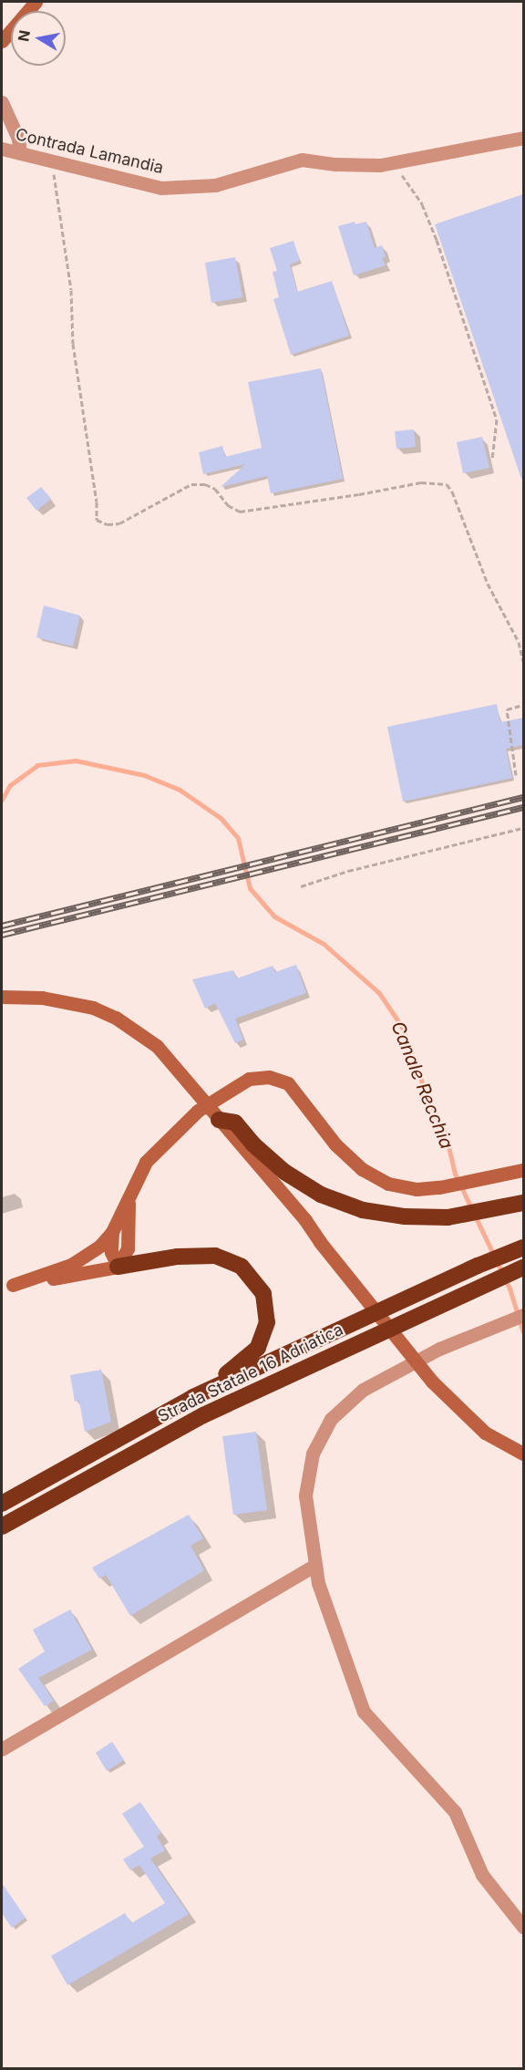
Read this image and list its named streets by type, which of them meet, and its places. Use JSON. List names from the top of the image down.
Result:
{
  "streets": {
    "highway": ["Strada Statale 16 Adriatica"],
    "street": ["Contrada Lamandia"]
  },
  "water": ["Canale Recchia"],
  "north": "left"
}
